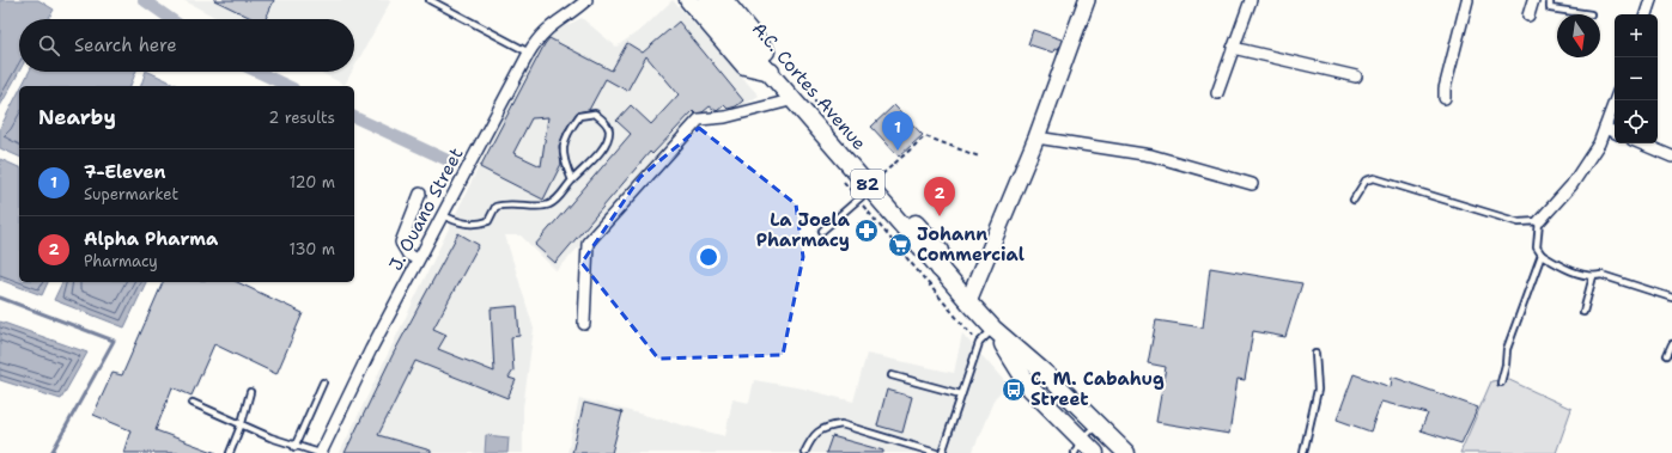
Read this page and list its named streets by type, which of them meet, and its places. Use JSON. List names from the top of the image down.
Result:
{
  "streets": {
    "main road": ["A.C. Cortes Avenue", "82"],
    "street": ["J. Ouano Street"]
  },
  "places": {
    "pharmacy": ["La Joela Pharmacy"],
    "supermarket": ["Johann Commercial"],
    "bus stop": ["C. M. Cabahug Street"]
  },
  "north": "bottom",
  "page": {
    "map_buttons": ["+", "−"],
    "search": "Search here",
    "heading": ["Nearby", "2 results"],
    "pins": ["1", "2"],
    "list": [
      {
        "mark": "1",
        "name": "7-Eleven",
        "note": "Supermarket",
        "value": "120 m"
      },
      {
        "mark": "2",
        "name": "Alpha Pharma",
        "note": "Pharmacy",
        "value": "130 m"
      }
    ]
  }
}
